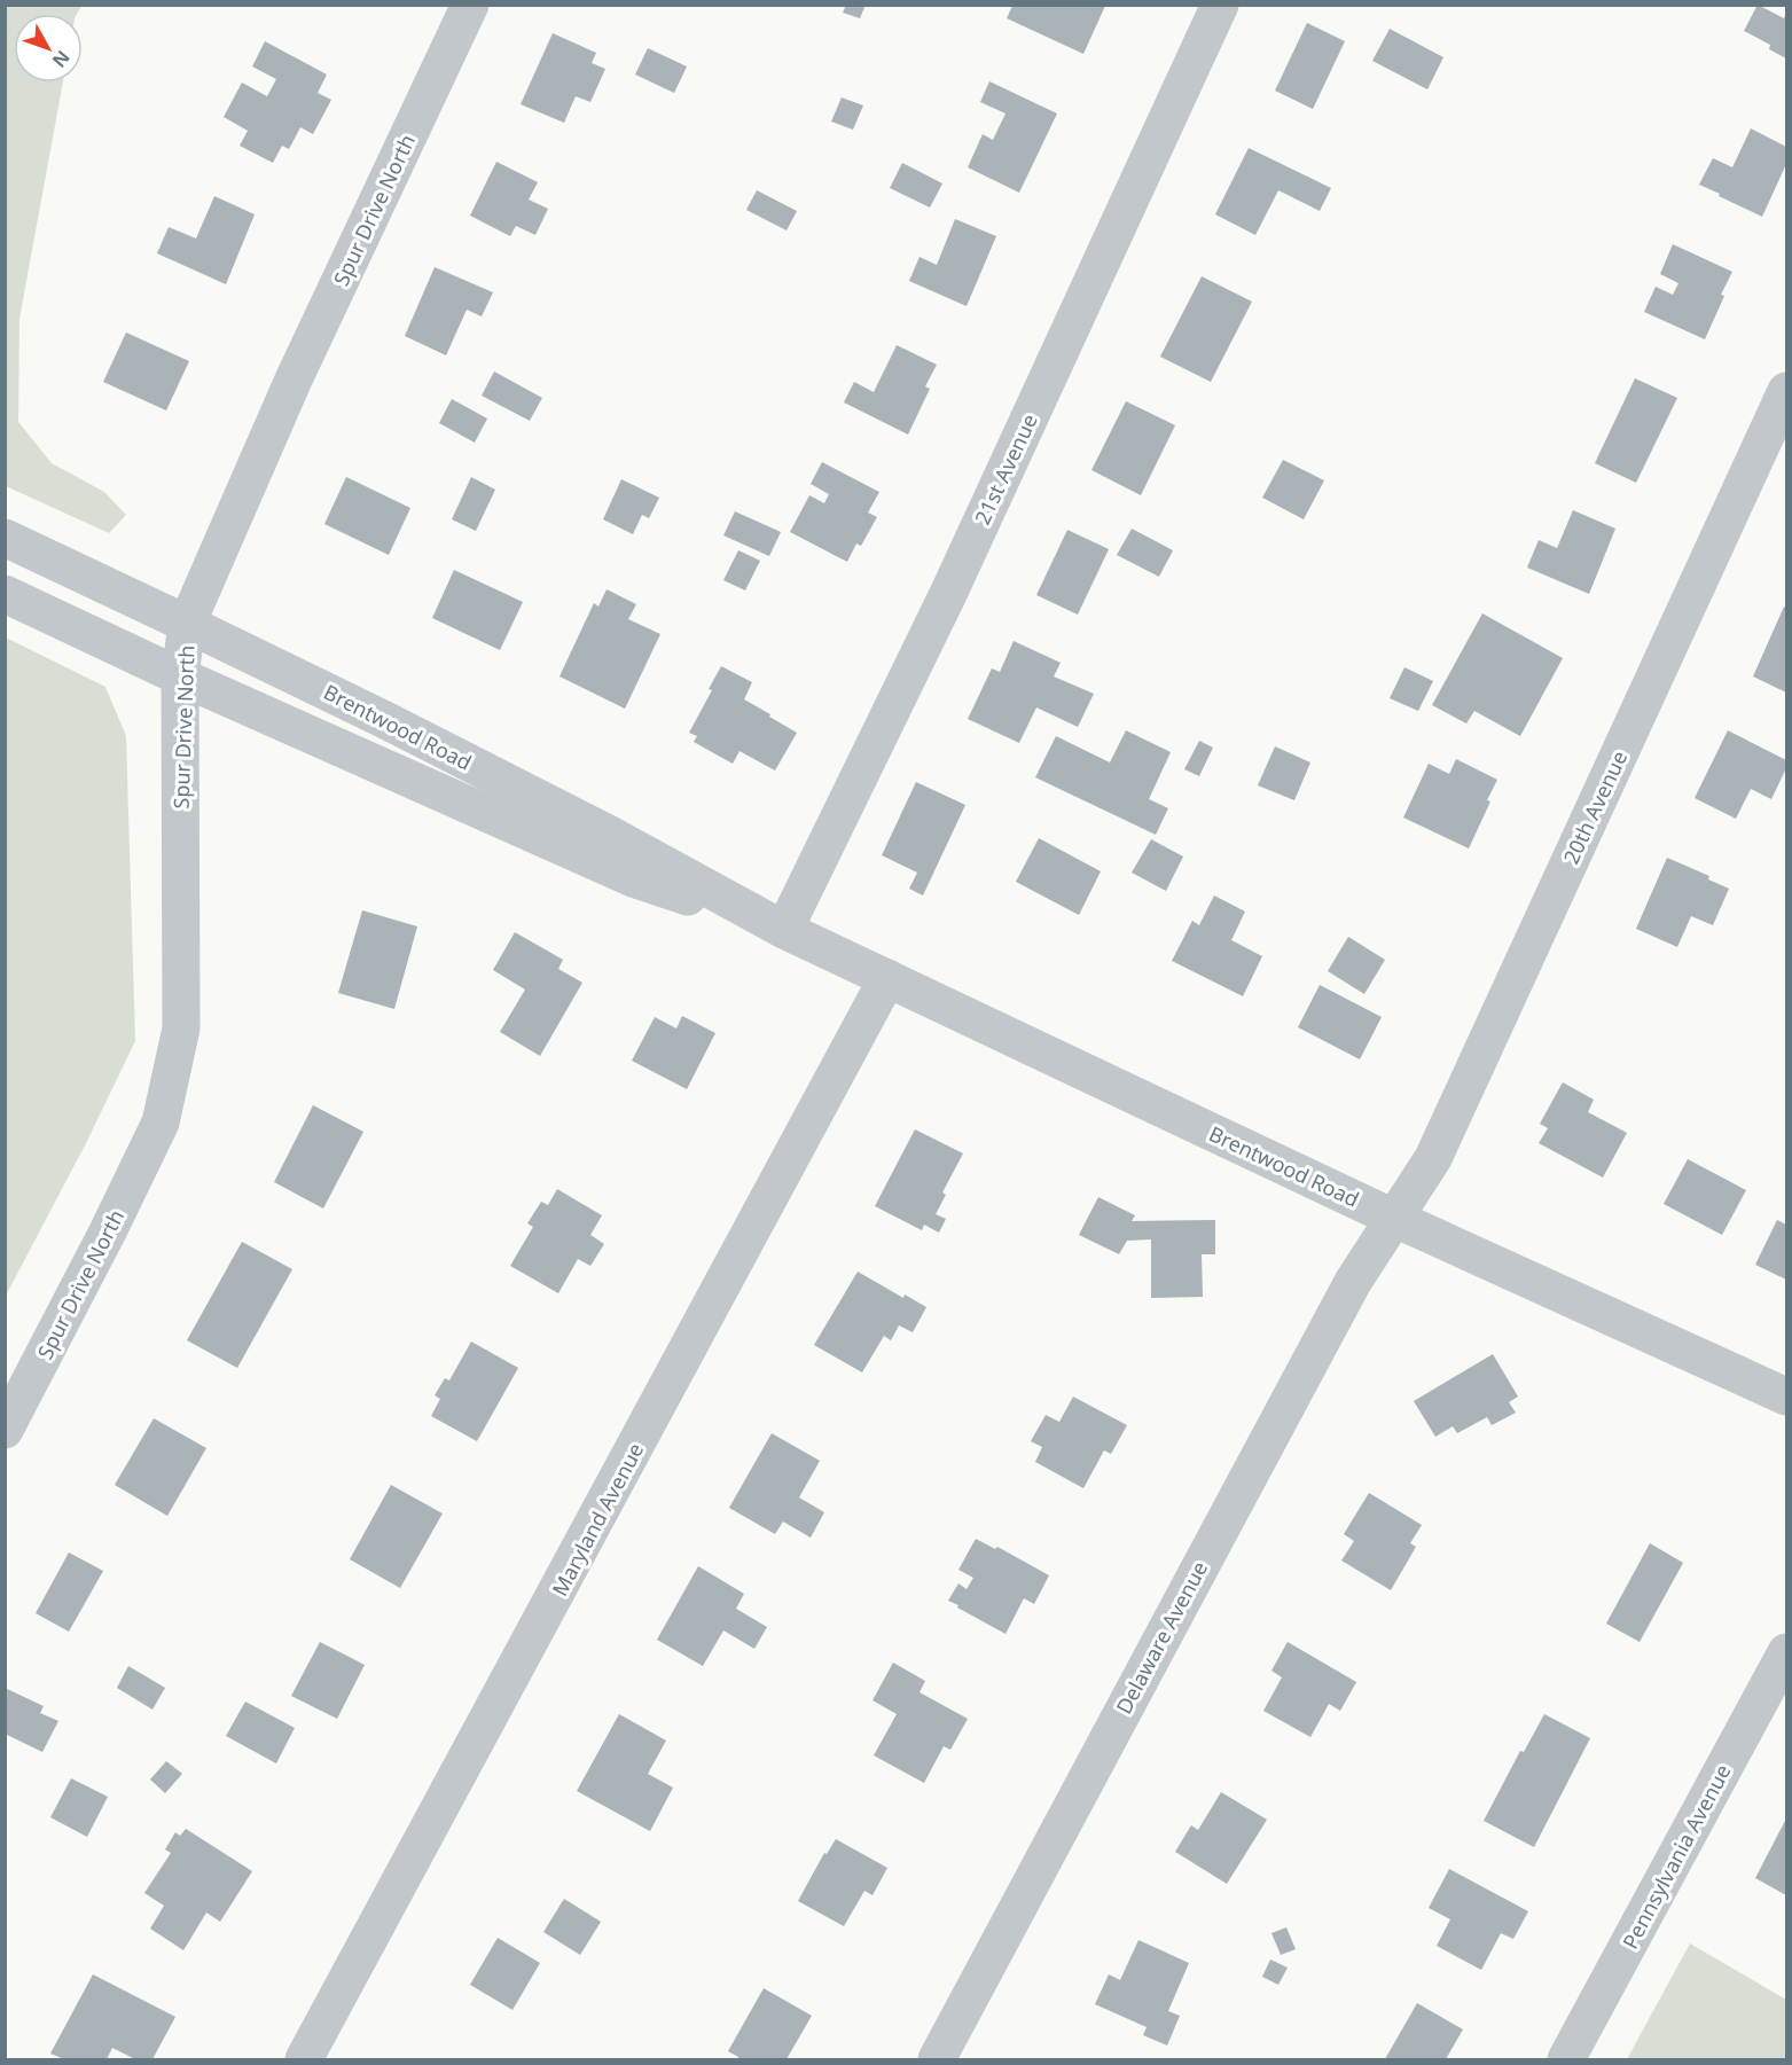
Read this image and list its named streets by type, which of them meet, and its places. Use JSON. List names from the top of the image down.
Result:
{
  "streets": {
    "street": [
      "Spur Drive North",
      "21st Avenue",
      "Brentwood Road",
      "20th Avenue",
      "Maryland Avenue",
      "Delaware Avenue",
      "Pennsylvania Avenue"
    ]
  },
  "crossings": [
    ["Spur Drive North", "Brentwood Road"],
    ["21st Avenue", "Brentwood Road"],
    ["Brentwood Road", "20th Avenue"],
    ["Brentwood Road", "Maryland Avenue"],
    ["Brentwood Road", "Delaware Avenue"],
    ["20th Avenue", "Delaware Avenue"]
  ],
  "north": "bottom right"
}
